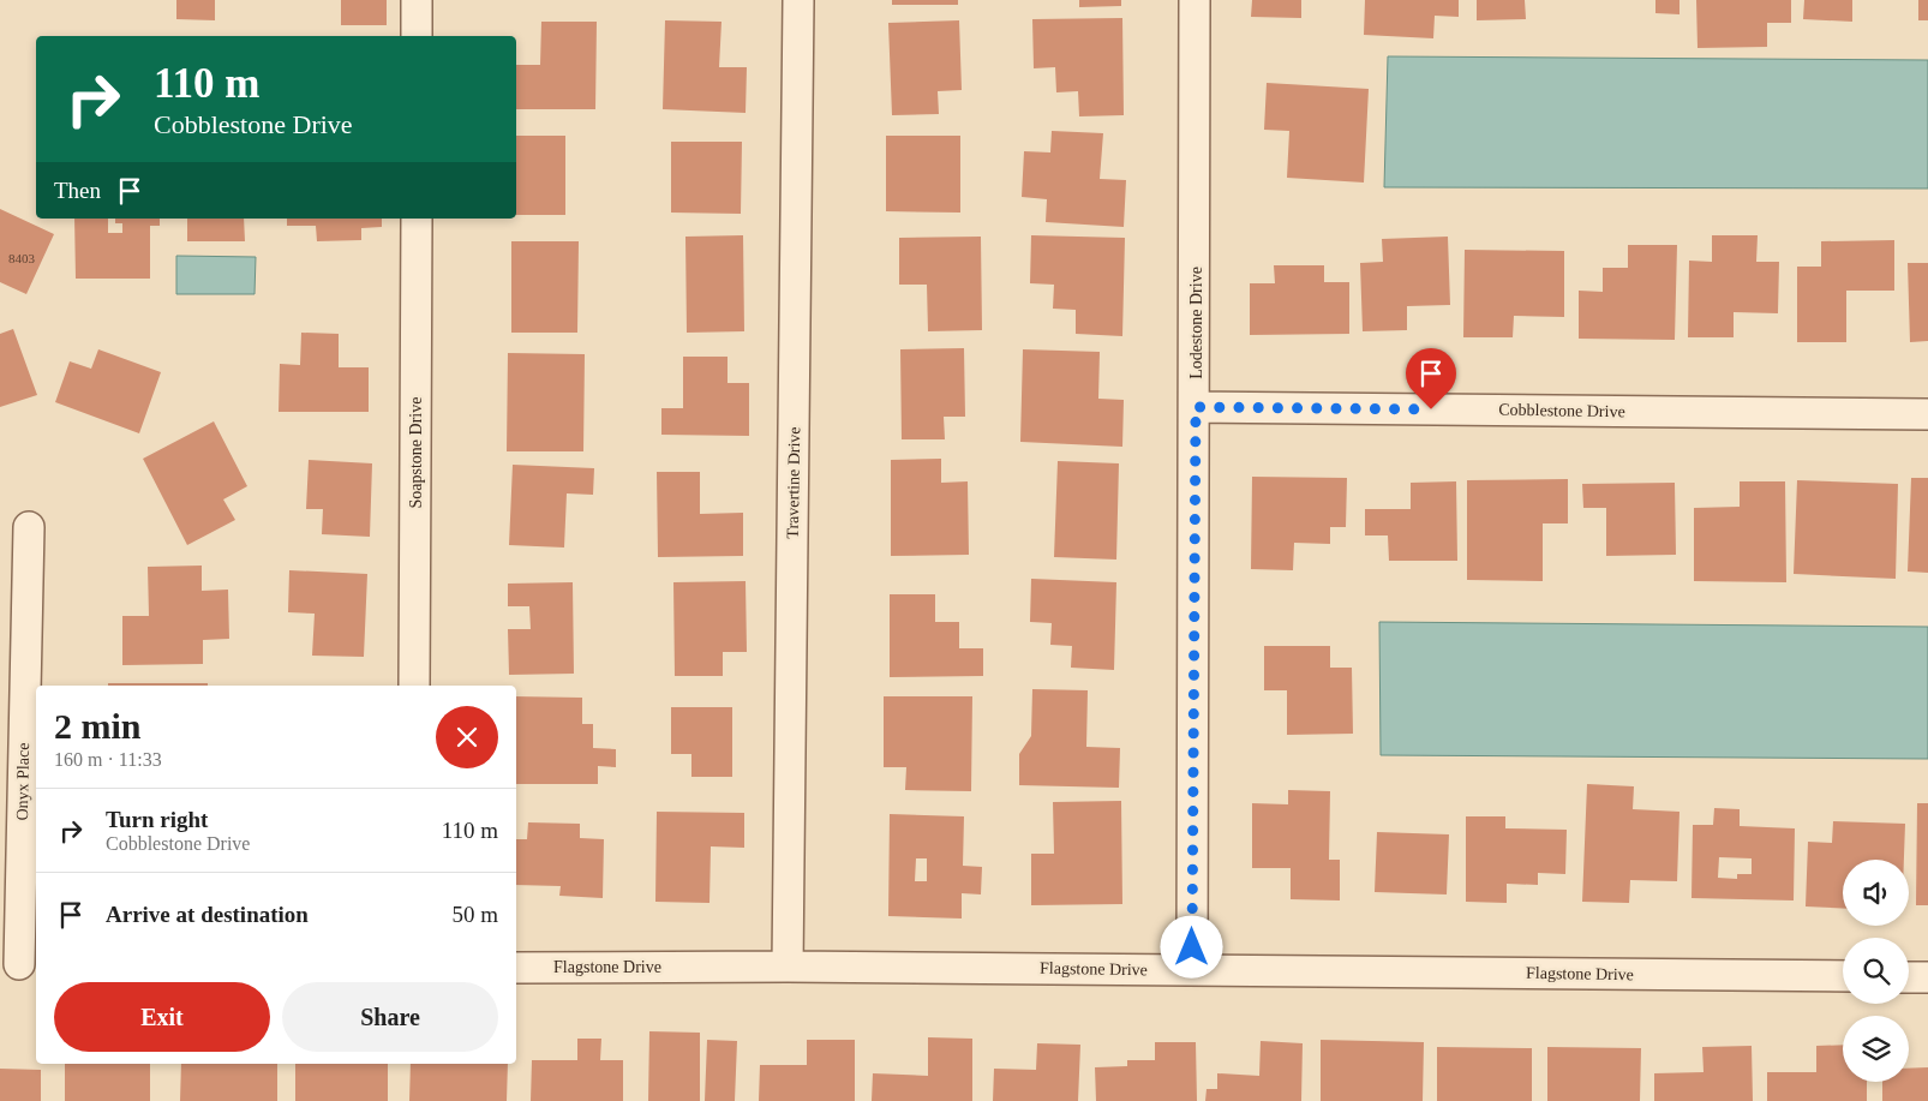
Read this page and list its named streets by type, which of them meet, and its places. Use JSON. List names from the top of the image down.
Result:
{
  "streets": {
    "street": [
      "Lodestone Drive",
      "Cobblestone Drive",
      "Soapstone Drive",
      "Travertine Drive",
      "Onyx Place",
      "Flagstone Drive"
    ]
  },
  "crossings": [
    ["Lodestone Drive", "Cobblestone Drive"],
    ["Lodestone Drive", "Flagstone Drive"],
    ["Travertine Drive", "Flagstone Drive"]
  ],
  "house_numbers": ["8403"],
  "page": {
    "turn": ["110 m", "Cobblestone Drive"],
    "then": "Then",
    "heading": ["2 min", "160 m · 11:33"],
    "list": [
      {
        "name": "Turn right",
        "note": "Cobblestone Drive",
        "value": "110 m"
      },
      {
        "name": "Arrive at destination",
        "value": "50 m"
      }
    ],
    "buttons": ["Exit", "Share"]
  }
}
